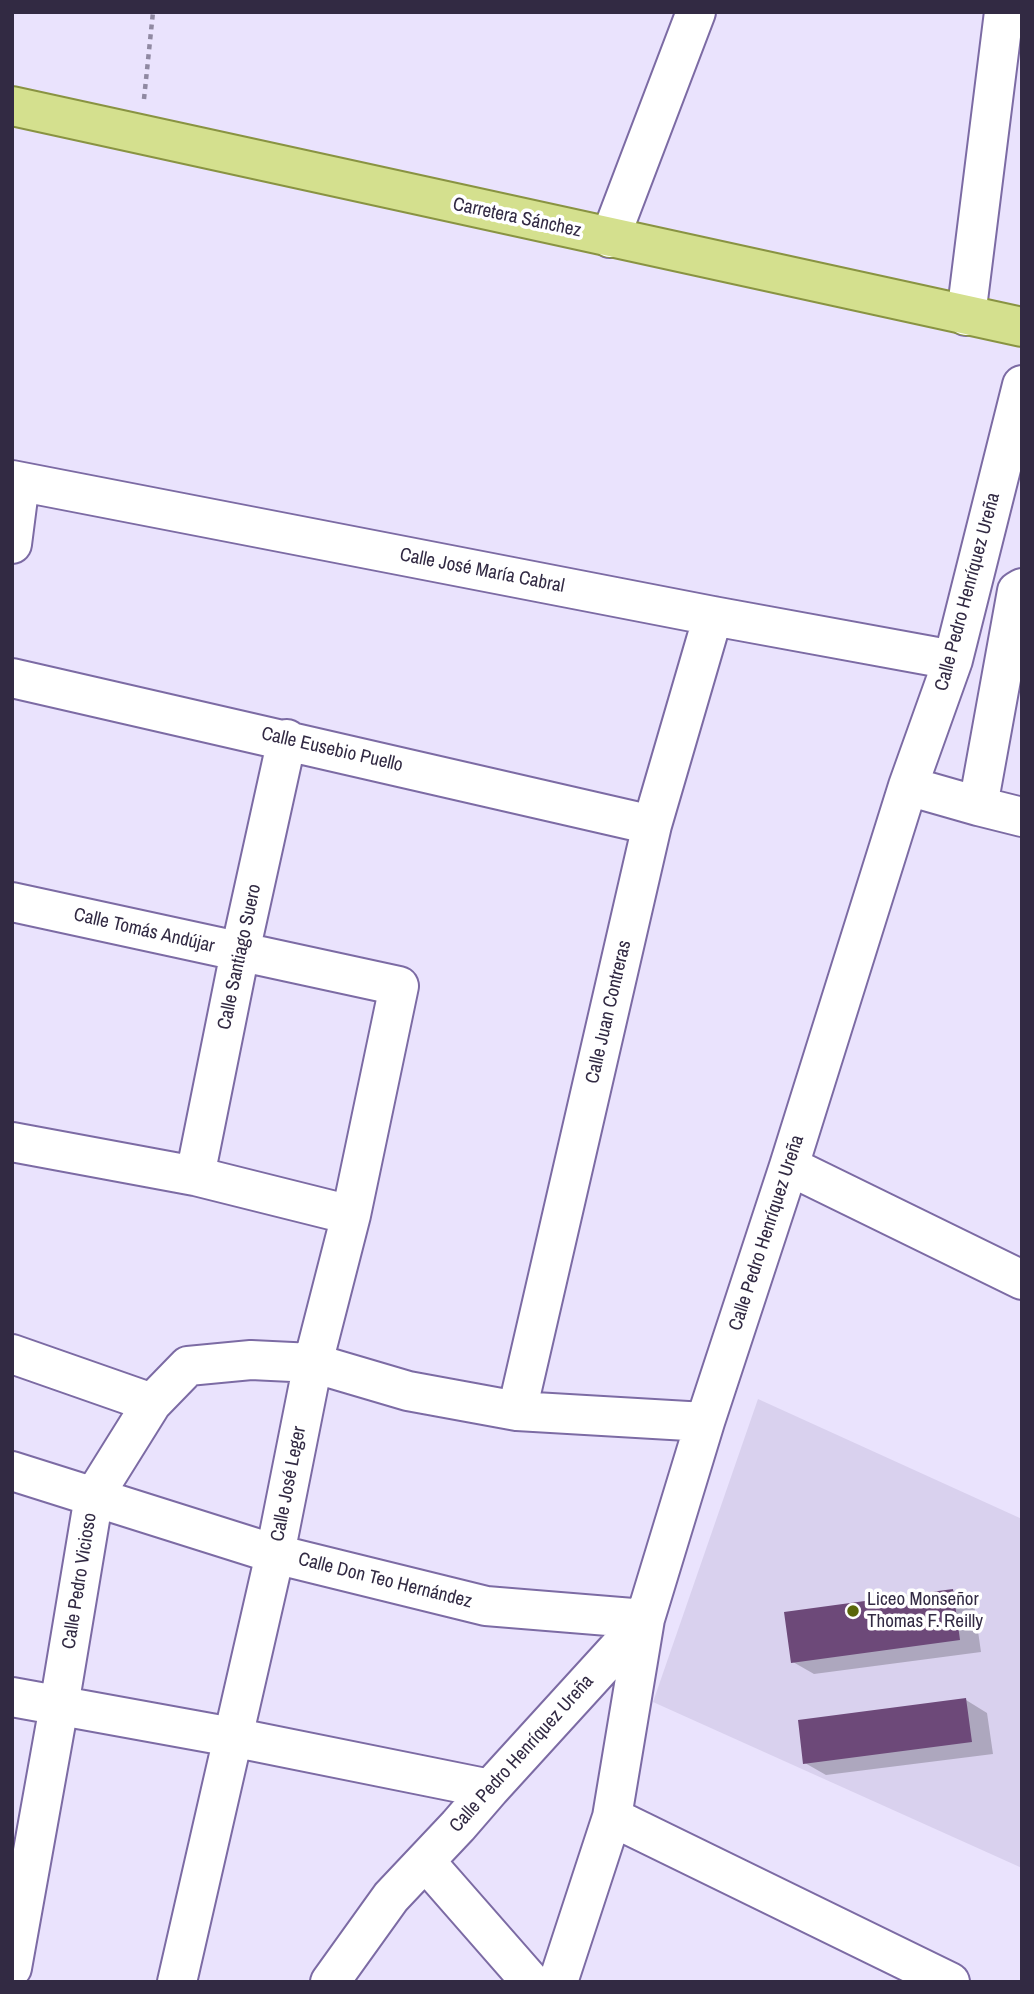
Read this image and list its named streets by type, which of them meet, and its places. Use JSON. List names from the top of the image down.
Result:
{
  "streets": {
    "main road": ["Carretera Sánchez"],
    "street": [
      "Calle José María Cabral",
      "Calle Pedro Henríquez Ureña",
      "Calle Eusebio Puello",
      "Calle Tomás Andújar",
      "Calle Santiago Suero",
      "Calle Juan Contreras",
      "Calle José Leger",
      "Calle Pedro Vicioso",
      "Calle Don Teo Hernández"
    ]
  },
  "crossings": [
    ["Calle José María Cabral", "Calle Pedro Henríquez Ureña"],
    ["Calle José María Cabral", "Calle Juan Contreras"],
    ["Calle Pedro Henríquez Ureña", "Calle Pedro Vicioso"],
    ["Calle Pedro Henríquez Ureña", "Calle Don Teo Hernández"],
    ["Calle Eusebio Puello", "Calle Santiago Suero"],
    ["Calle Eusebio Puello", "Calle Juan Contreras"],
    ["Calle Tomás Andújar", "Calle Santiago Suero"],
    ["Calle Tomás Andújar", "Calle José Leger"],
    ["Calle Juan Contreras", "Calle Pedro Vicioso"],
    ["Calle José Leger", "Calle Pedro Vicioso"],
    ["Calle José Leger", "Calle Don Teo Hernández"],
    ["Calle Pedro Vicioso", "Calle Don Teo Hernández"]
  ],
  "places": ["Liceo Monseñor Thomas F. Reilly"]
}
